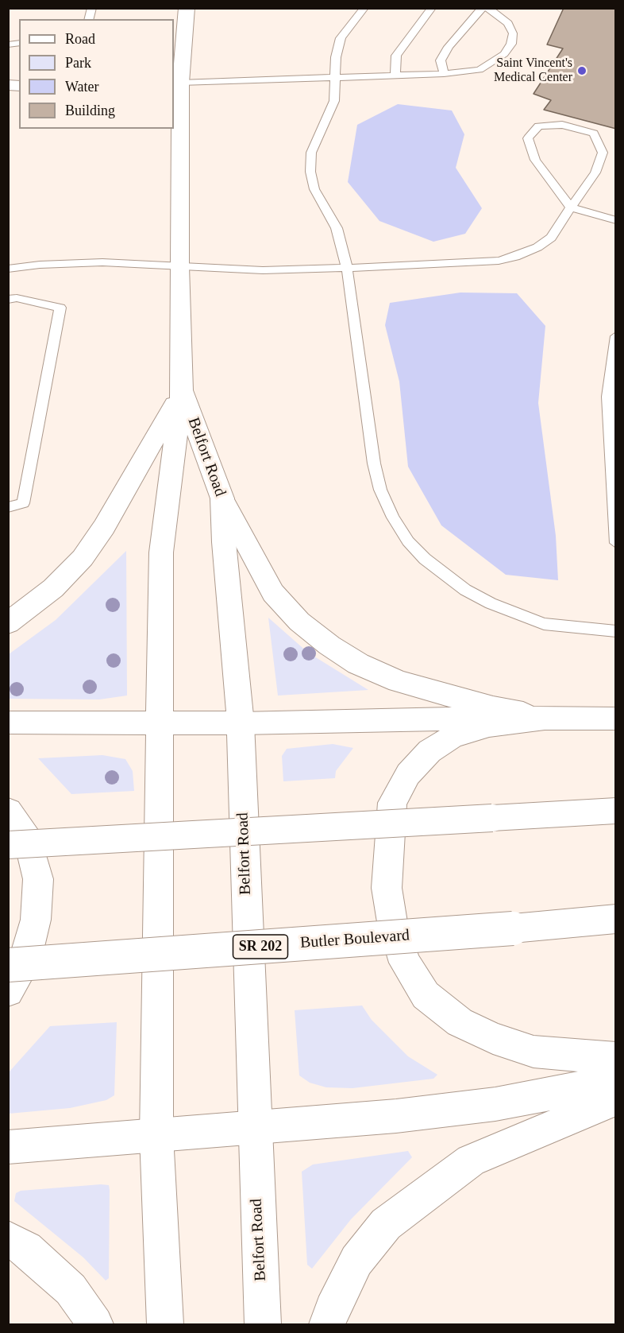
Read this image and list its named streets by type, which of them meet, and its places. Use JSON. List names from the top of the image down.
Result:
{
  "streets": {
    "main road": ["Belfort Road", "Butler Boulevard", "SR 202"]
  },
  "places": ["Saint Vincent's Medical Center"],
  "legend": [
    "Road",
    "Park",
    "Water",
    "Building"
  ]
}
